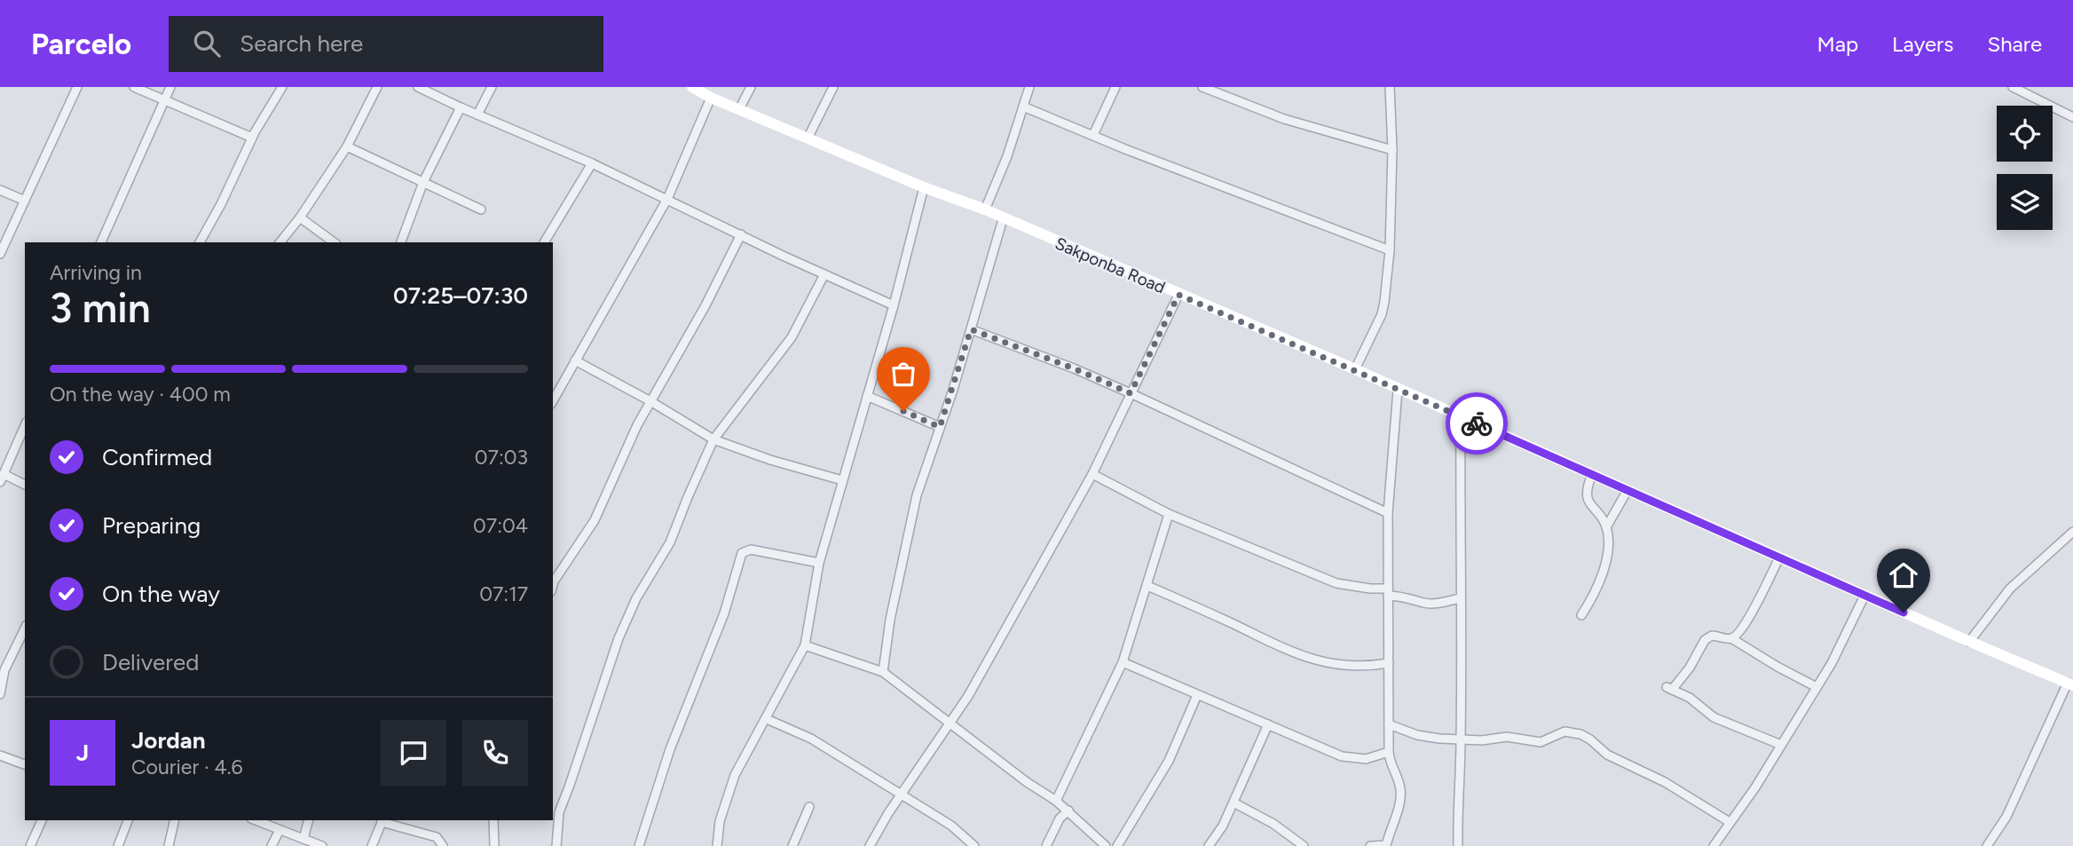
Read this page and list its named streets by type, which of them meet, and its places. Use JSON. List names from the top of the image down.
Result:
{
  "streets": {
    "main road": ["Sakponba Road"]
  },
  "page": {
    "header": "Parcelo",
    "search": "Search here",
    "nav": ["Map", "Layers", "Share"],
    "heading": ["3 min", "Arriving in", "07:25–07:30"],
    "panel": ["Jordan", "Courier · 4.6"],
    "bar": "On the way · 400 m",
    "list": [
      ["Confirmed", "07:03"],
      ["Preparing", "07:04"],
      ["On the way", "07:17"],
      "Delivered"
    ],
    "round": "J"
  }
}
